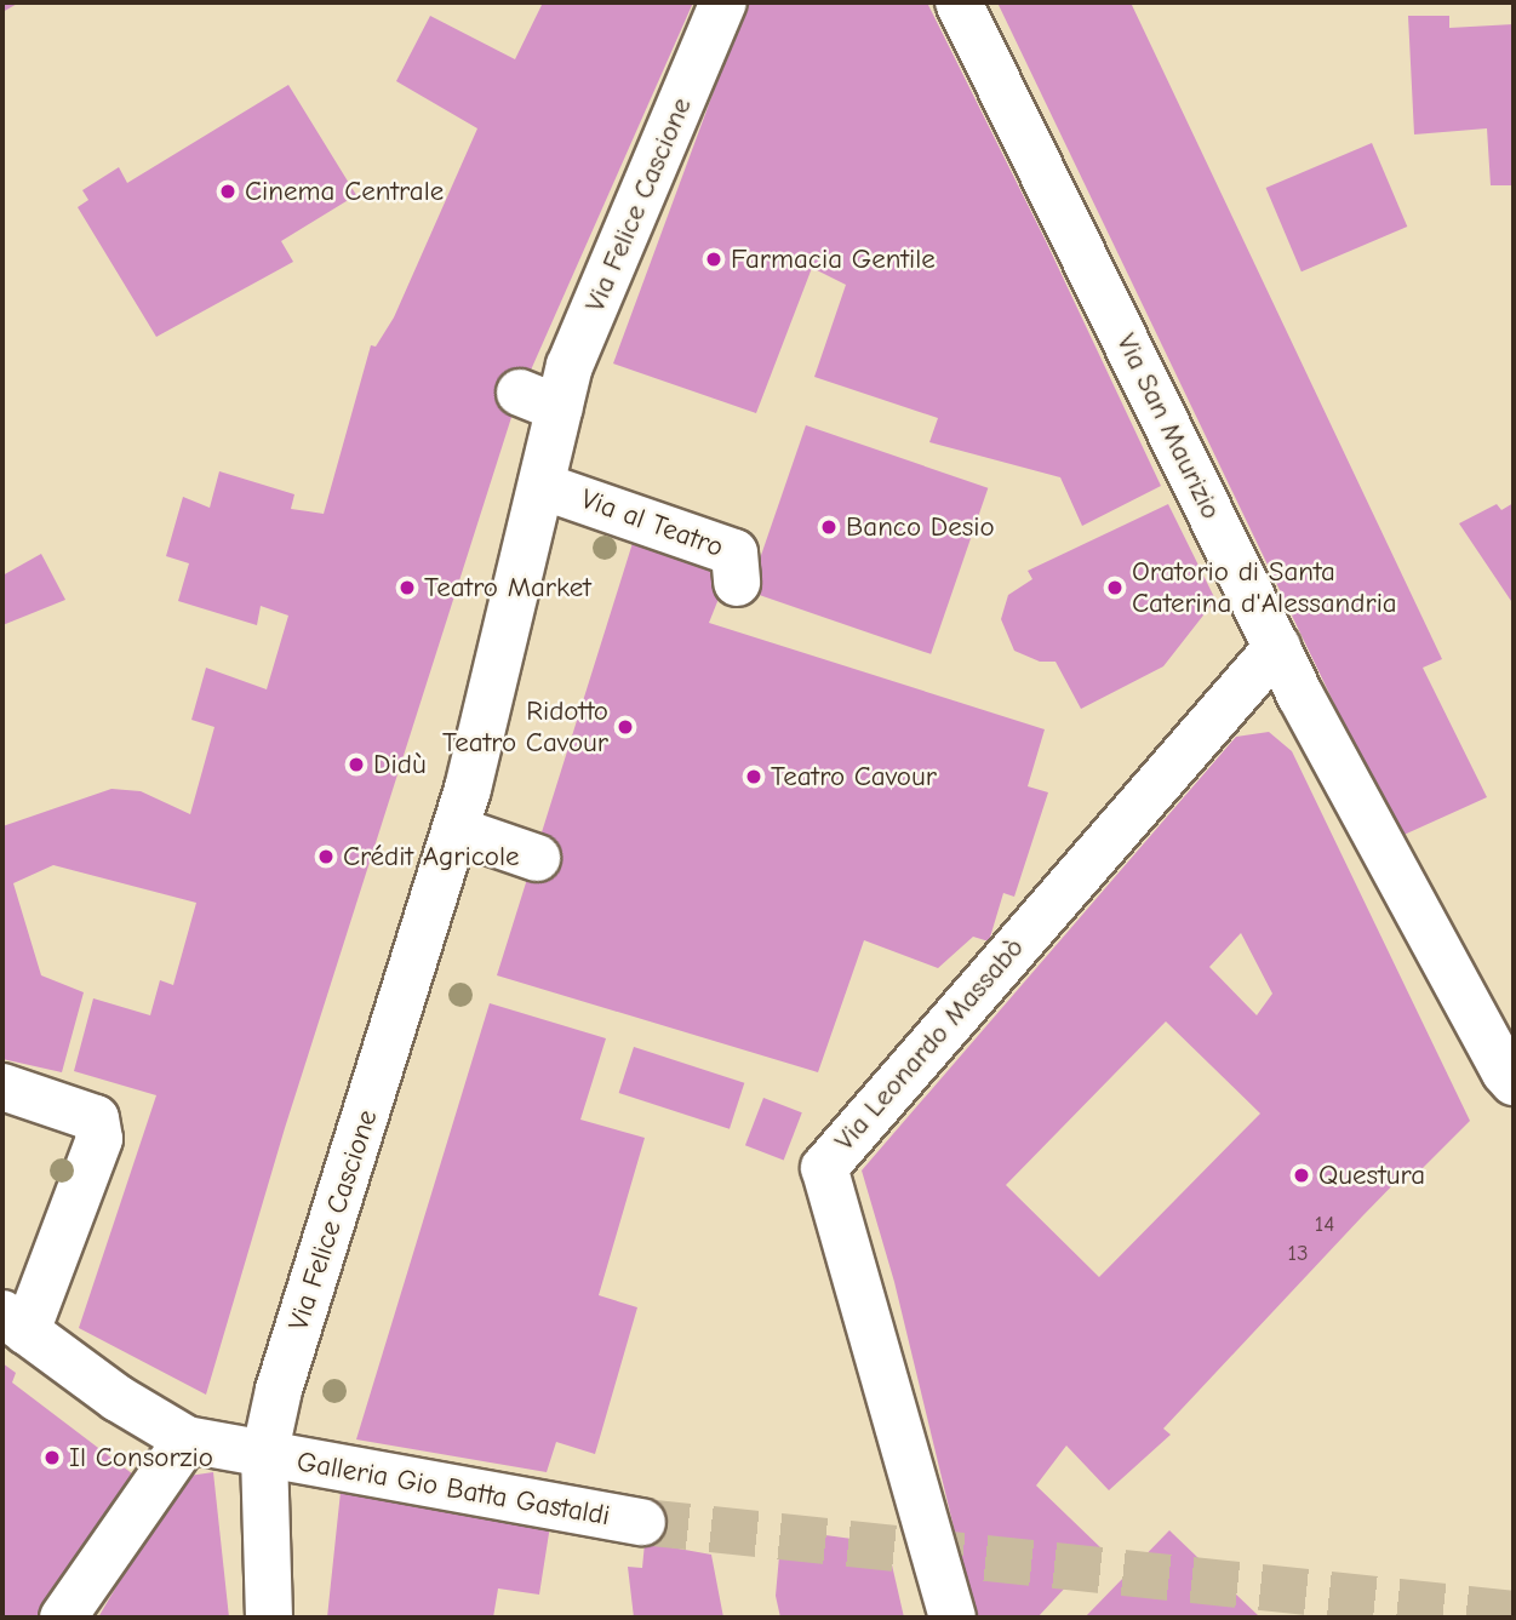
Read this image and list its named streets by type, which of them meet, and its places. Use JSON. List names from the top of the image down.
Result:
{
  "streets": {
    "street": [
      "Via Felice Cascione",
      "Via San Maurizio",
      "Via al Teatro",
      "Via Leonardo Massabò",
      "Galleria Gio Batta Gastaldi"
    ]
  },
  "crossings": [
    ["Via Felice Cascione", "Via al Teatro"],
    ["Via Felice Cascione", "Galleria Gio Batta Gastaldi"],
    ["Via San Maurizio", "Via Leonardo Massabò"]
  ],
  "places": [
    "Cinema Centrale",
    "Farmacia Gentile",
    "Banco Desio",
    "Teatro Market",
    "Oratorio di Santa Caterina d'Alessandria",
    "Ridotto Teatro Cavour",
    "Didù",
    "Teatro Cavour",
    "Crédit Agricole",
    "Questura",
    "Il Consorzio"
  ],
  "house_numbers": ["14", "13"]
}
